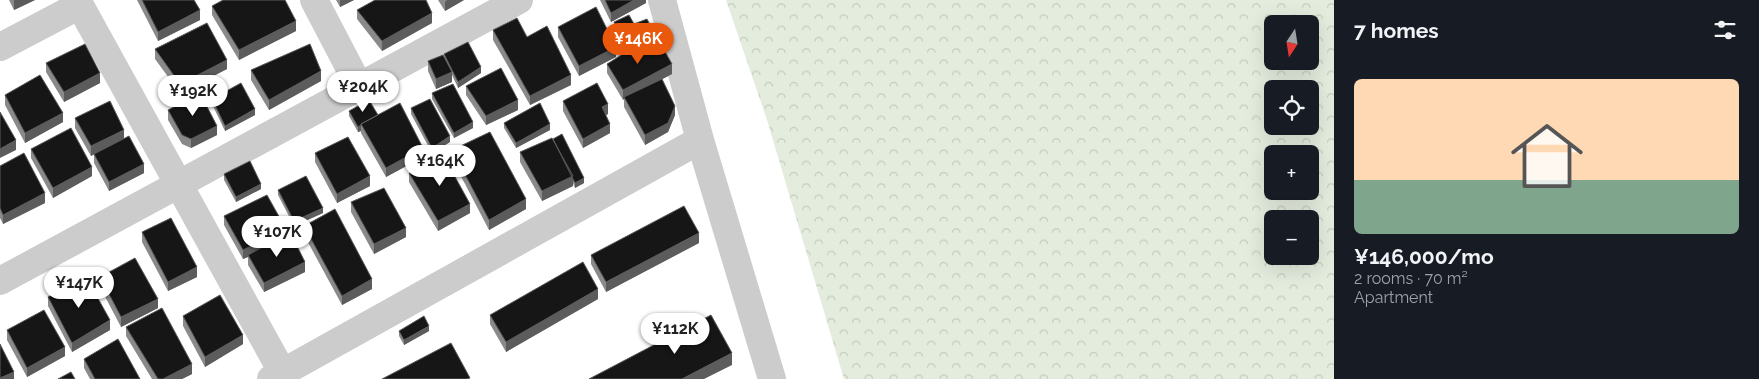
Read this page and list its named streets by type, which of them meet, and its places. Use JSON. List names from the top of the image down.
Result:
{
  "north": "bottom",
  "page": {
    "heading": "7 homes",
    "map_buttons": ["+", "−"],
    "price": [
      "¥146K",
      "¥204K",
      "¥192K",
      "¥164K",
      "¥107K",
      "¥147K",
      "¥112K"
    ],
    "list": [
      {
        "name": "¥146,000/mo",
        "note": "2 rooms · 70 m² · Apartment"
      }
    ]
  }
}
